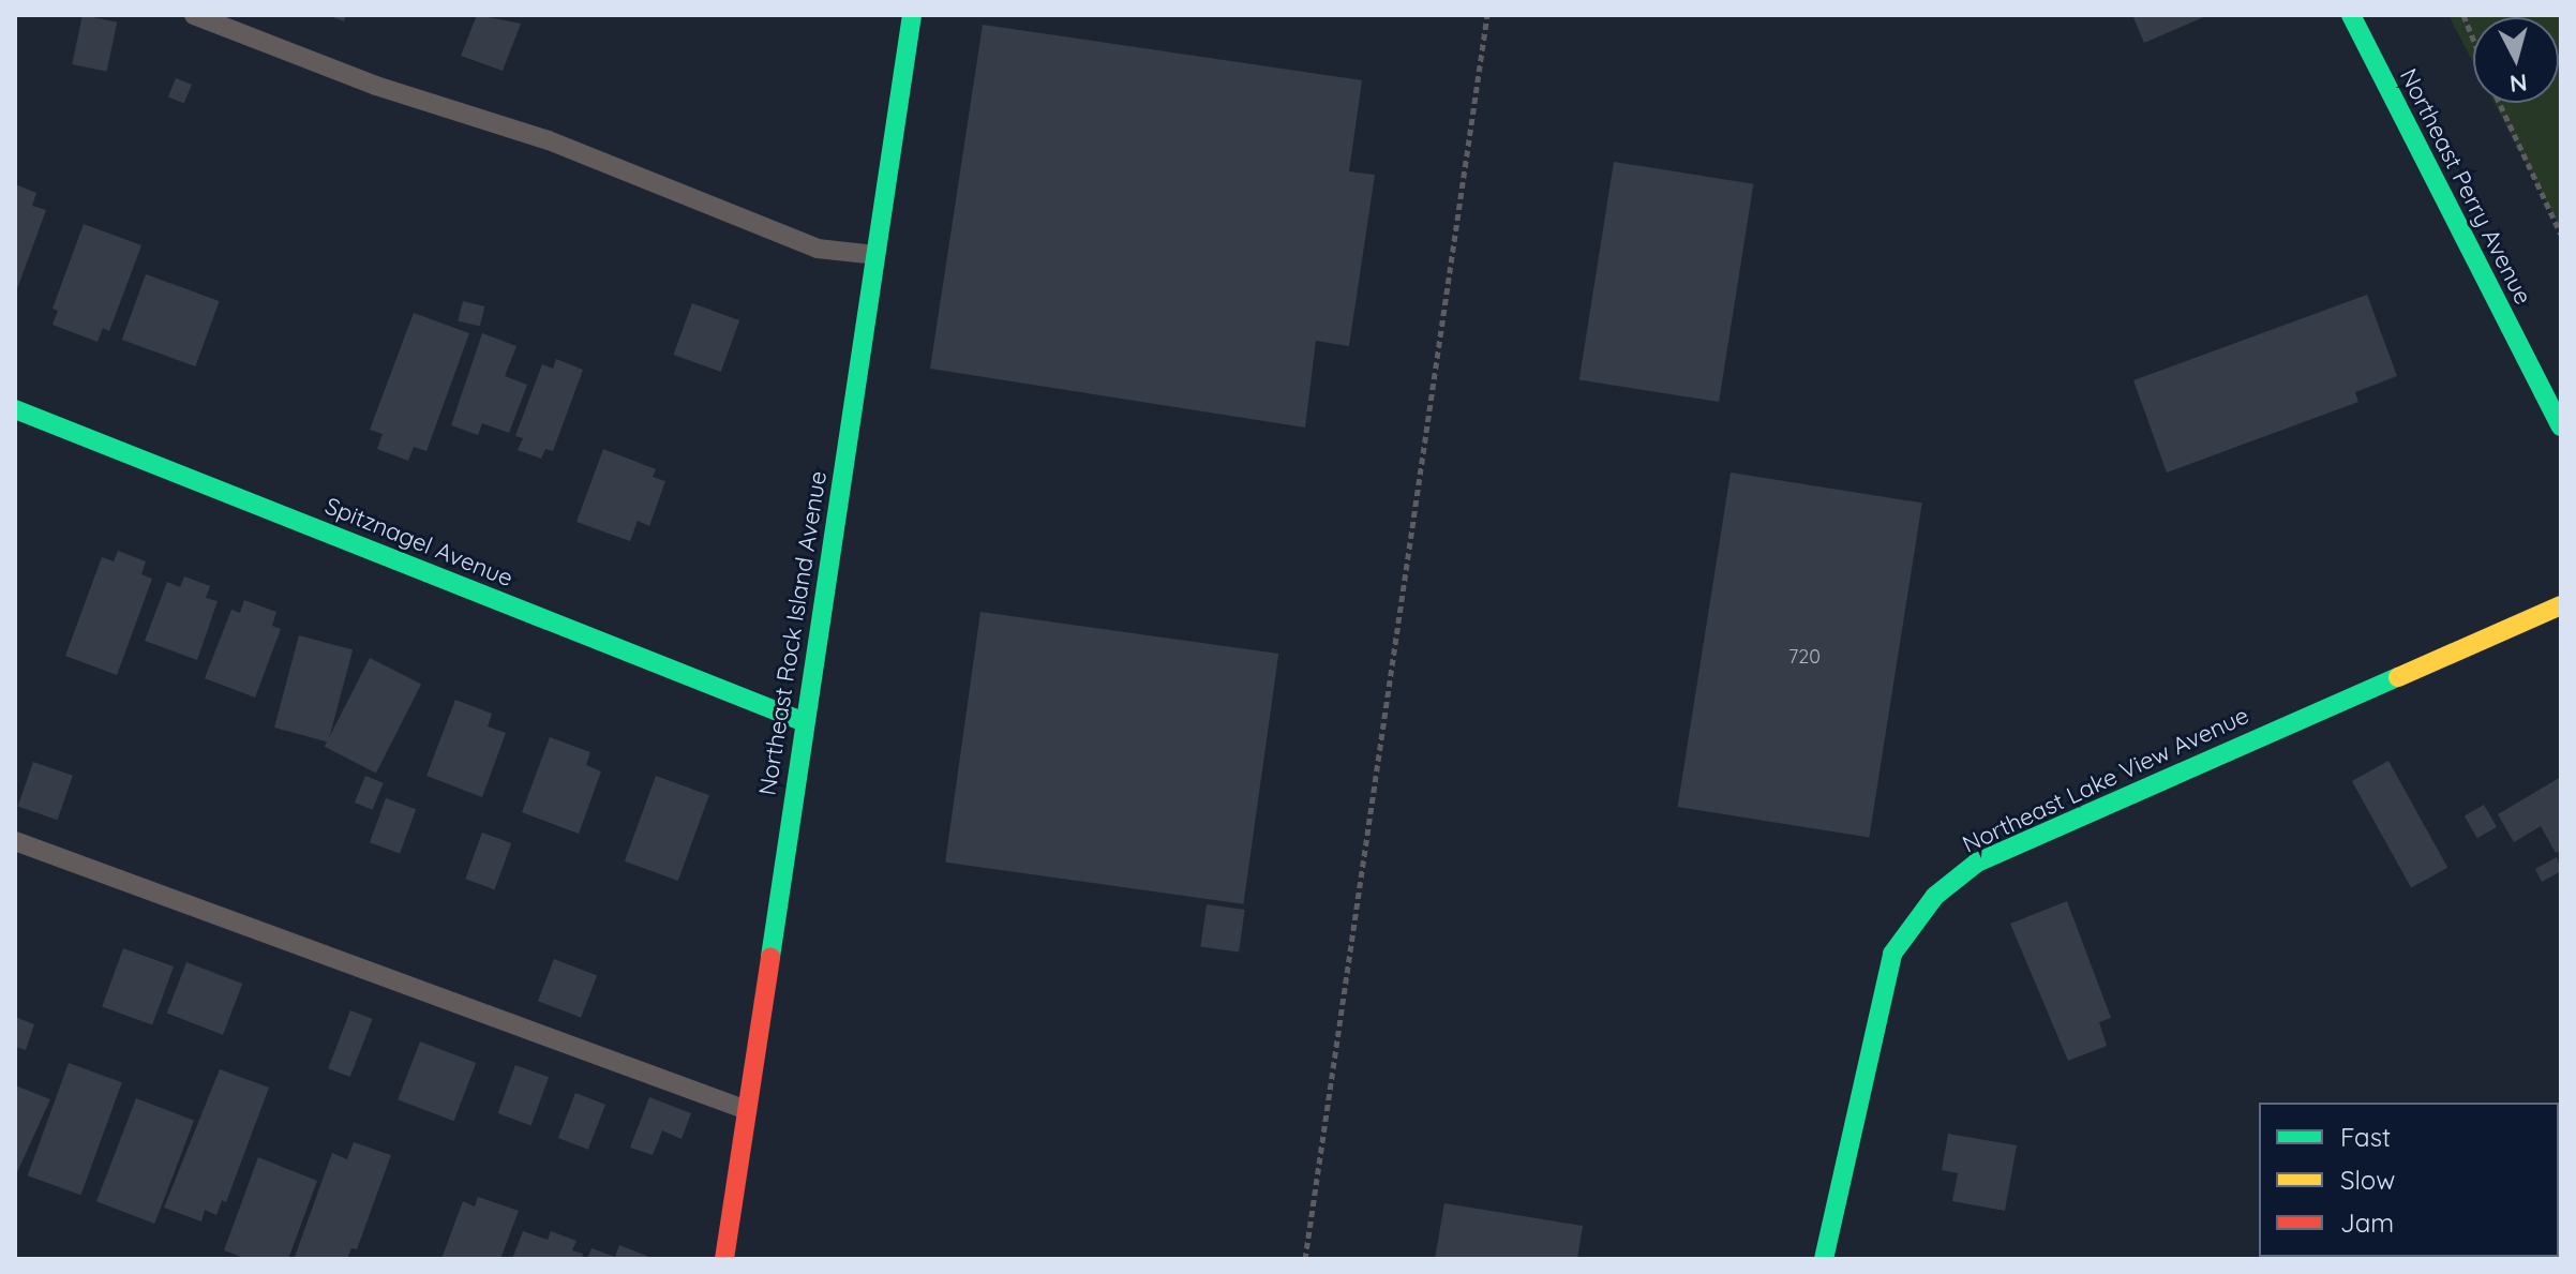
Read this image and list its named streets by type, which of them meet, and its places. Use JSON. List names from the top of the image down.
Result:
{
  "streets": {
    "street": [
      "Northeast Perry Avenue",
      "Spitznagel Avenue",
      "Northeast Rock Island Avenue",
      "Northeast Lake View Avenue"
    ]
  },
  "crossings": [
    ["Spitznagel Avenue", "Northeast Rock Island Avenue"]
  ],
  "house_numbers": ["720"],
  "legend": ["Fast", "Slow", "Jam"],
  "north": "bottom"
}
